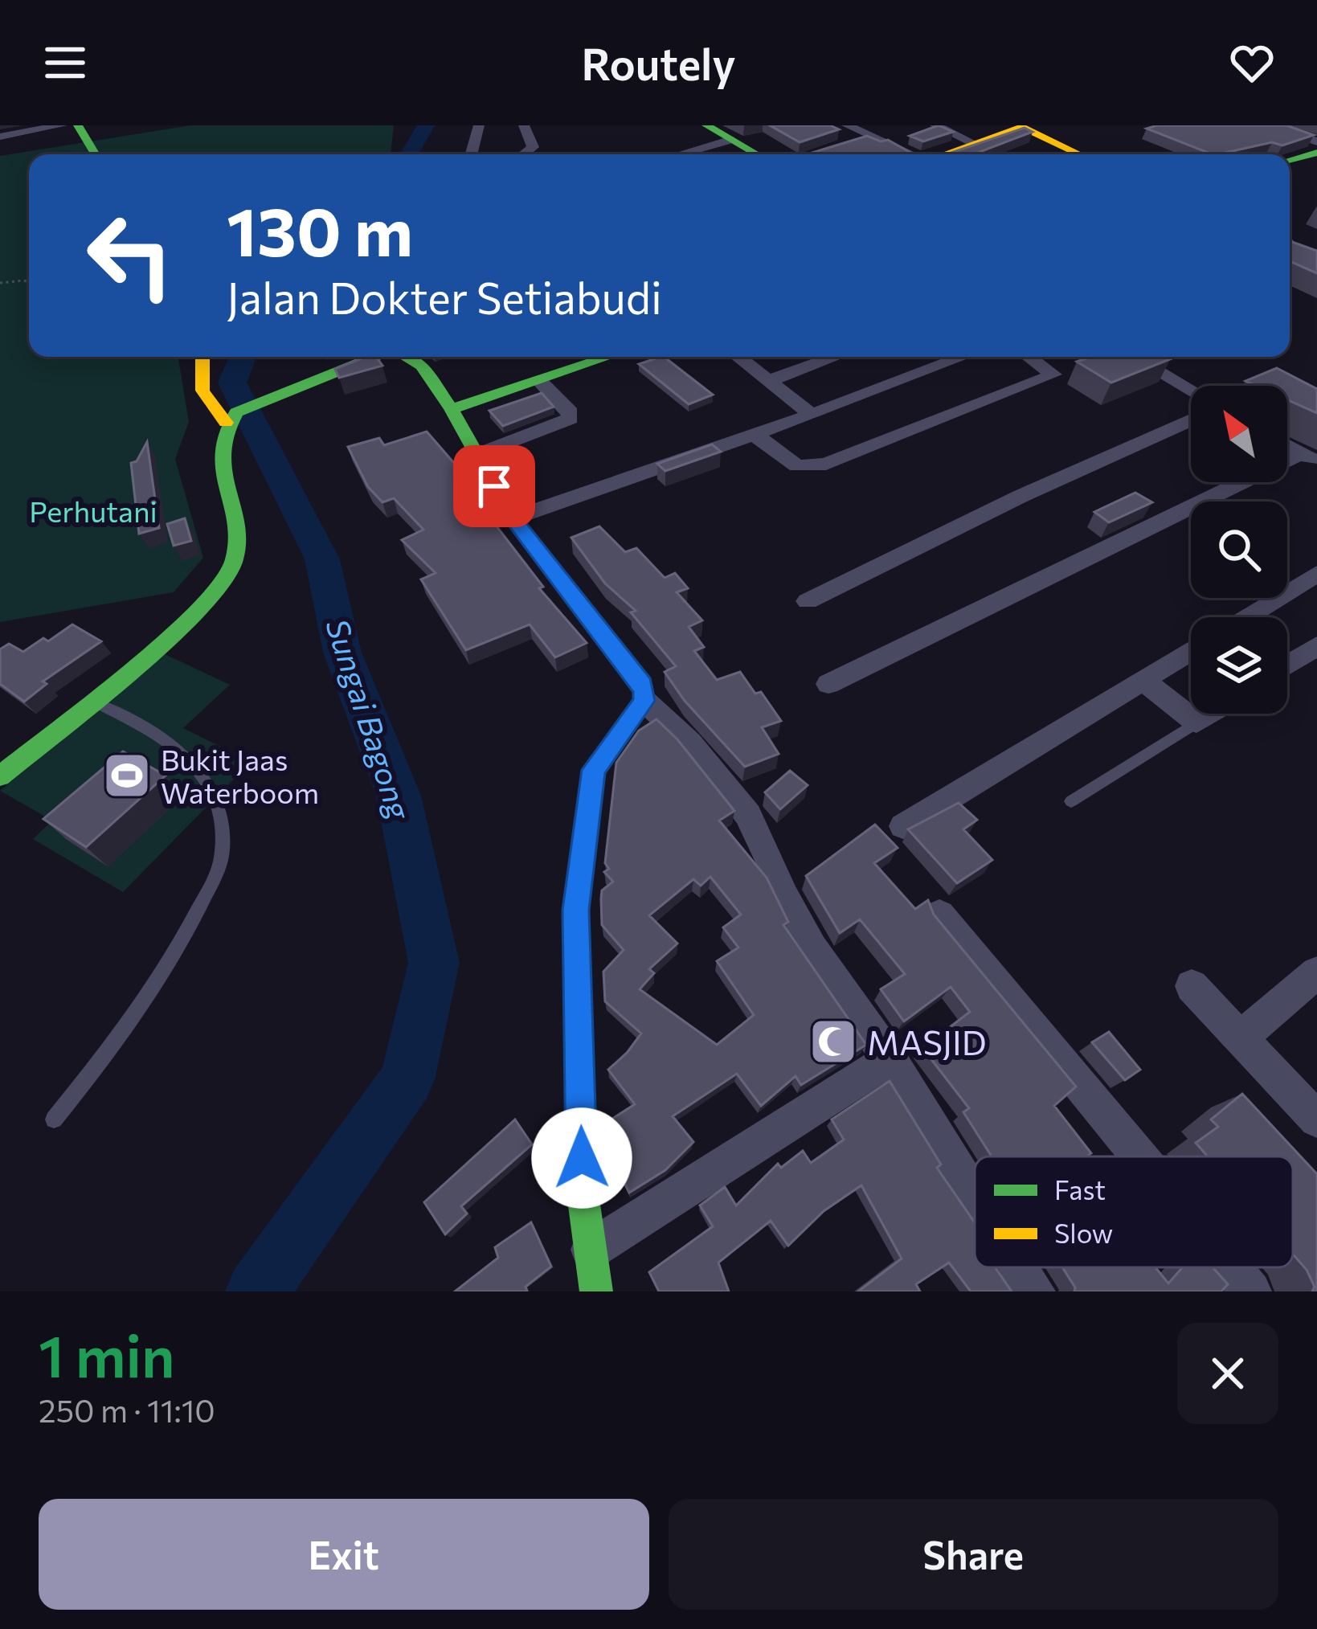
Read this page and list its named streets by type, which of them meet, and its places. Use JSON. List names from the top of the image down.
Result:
{
  "water": ["Sungai Bagong"],
  "parks": ["Perhutani"],
  "places": {
    "sports": ["Bukit Jaas Waterboom"],
    "mosque": ["MASJID"]
  },
  "legend": ["Fast", "Slow"],
  "north": "top left",
  "page": {
    "header": "Routely",
    "turn": ["130 m", "Jalan Dokter Setiabudi"],
    "heading": ["1 min", "250 m · 11:10"],
    "buttons": ["Exit", "Share"]
  }
}
